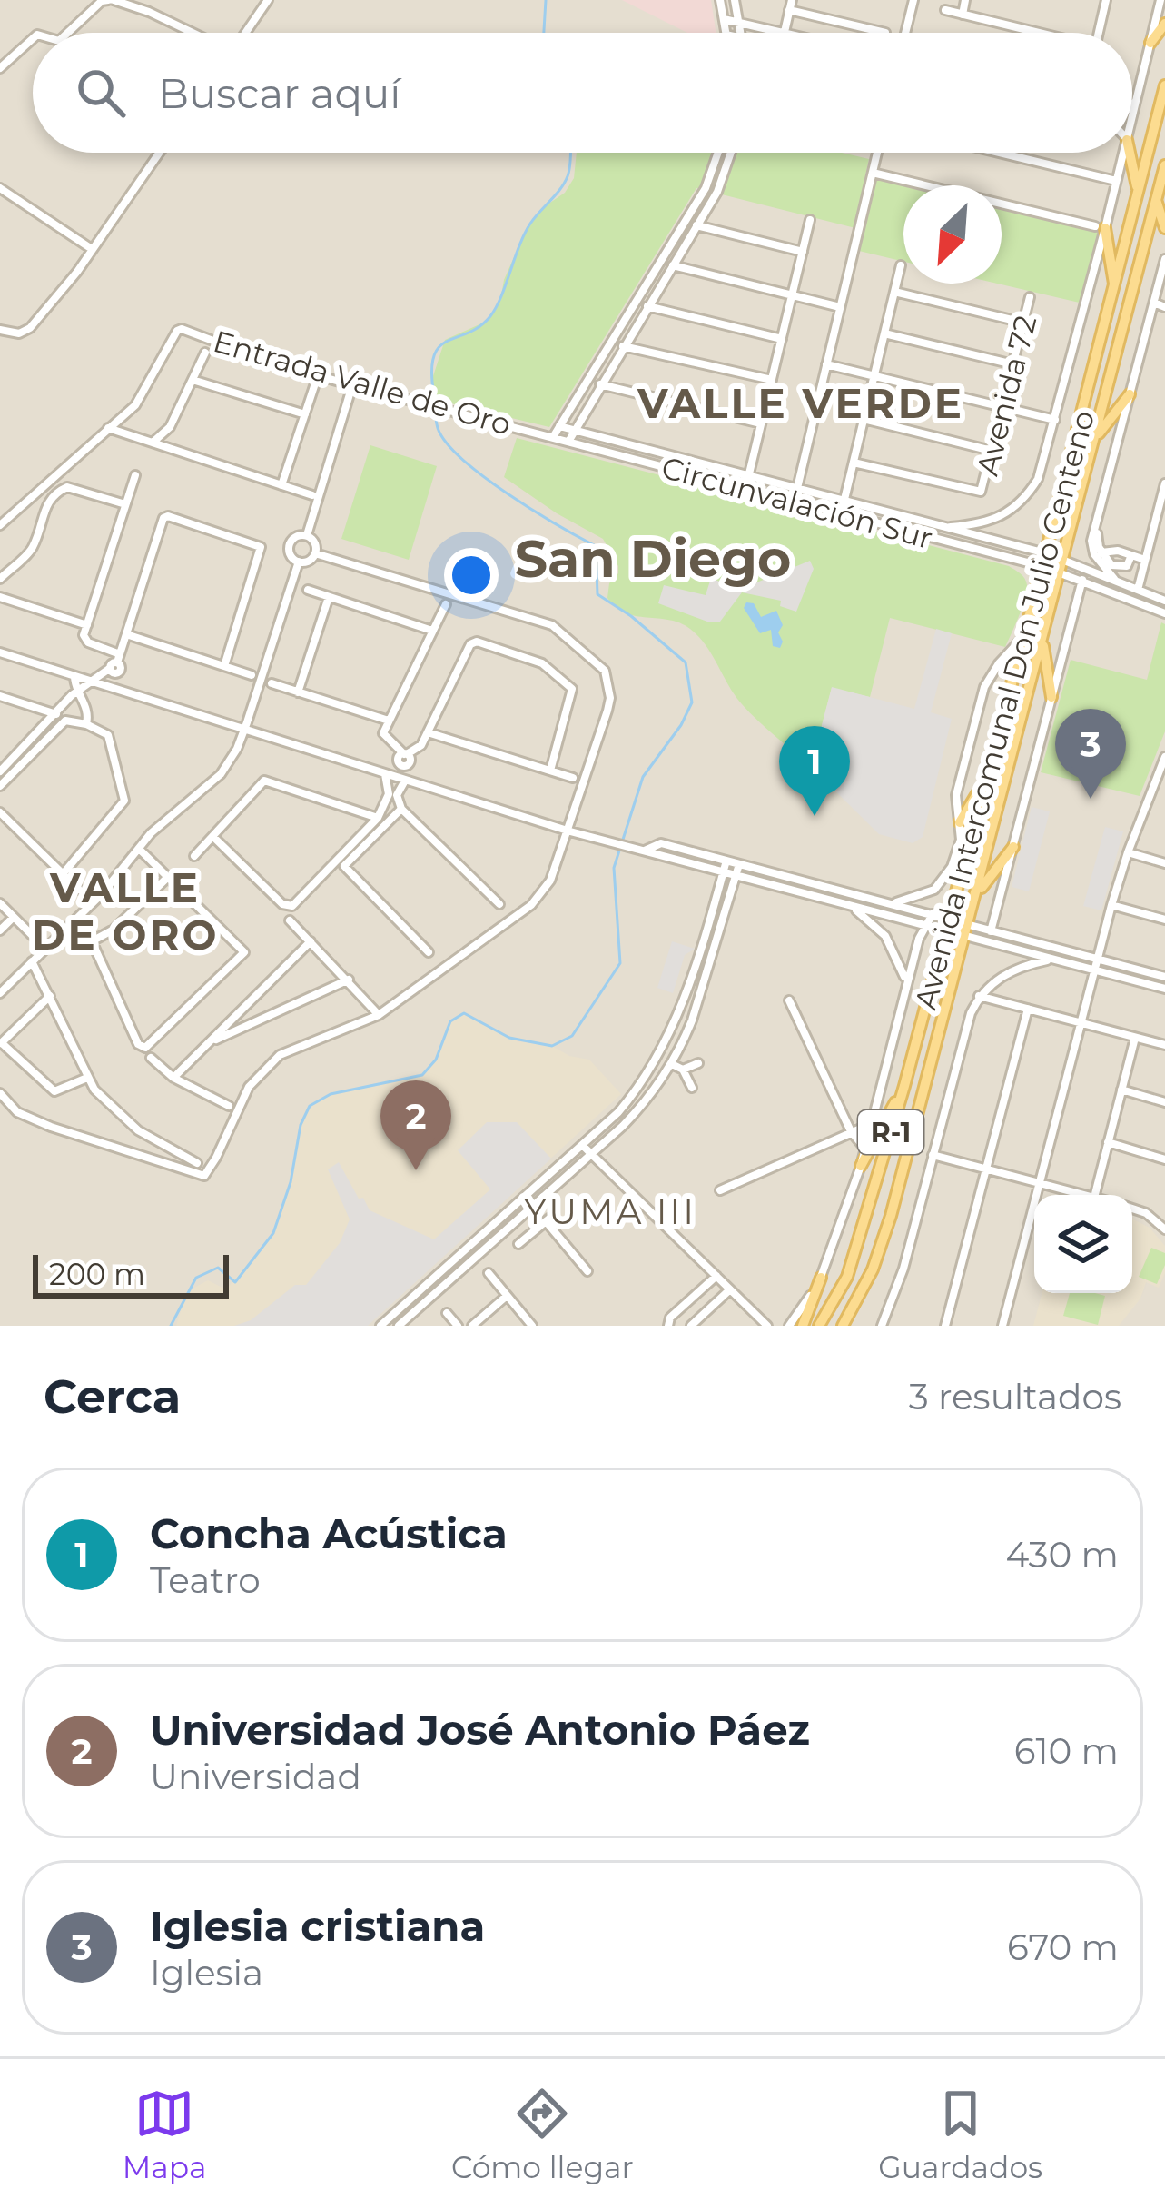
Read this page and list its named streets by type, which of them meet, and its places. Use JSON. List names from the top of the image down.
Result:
{
  "streets": {
    "main road": ["Avenida Intercomunal Don Julio Centeno", "R-1"],
    "street": ["Entrada Valle de Oro", "Avenida 72", "Circunvalación Sur"]
  },
  "crossings": [
    ["Entrada Valle de Oro", "Circunvalación Sur"],
    ["Circunvalación Sur", "Avenida Intercomunal Don Julio Centeno"]
  ],
  "districts": [
    "VALLE VERDE",
    "San Diego",
    "VALLE DE ORO",
    "YUMA III"
  ],
  "scale_bar": "200 m",
  "north": "bottom left",
  "page": {
    "search": "Buscar aquí",
    "pins": ["3", "1", "2"],
    "scale": "200 m",
    "heading": ["Cerca", "3 resultados"],
    "list": [
      {
        "mark": "1",
        "name": "Concha Acústica",
        "note": "Teatro",
        "value": "430 m"
      },
      {
        "mark": "2",
        "name": "Universidad José Antonio Páez",
        "note": "Universidad",
        "value": "610 m"
      },
      {
        "mark": "3",
        "name": "Iglesia cristiana",
        "note": "Iglesia",
        "value": "670 m"
      }
    ],
    "nav": ["Mapa", "Cómo llegar", "Guardados"]
  }
}
